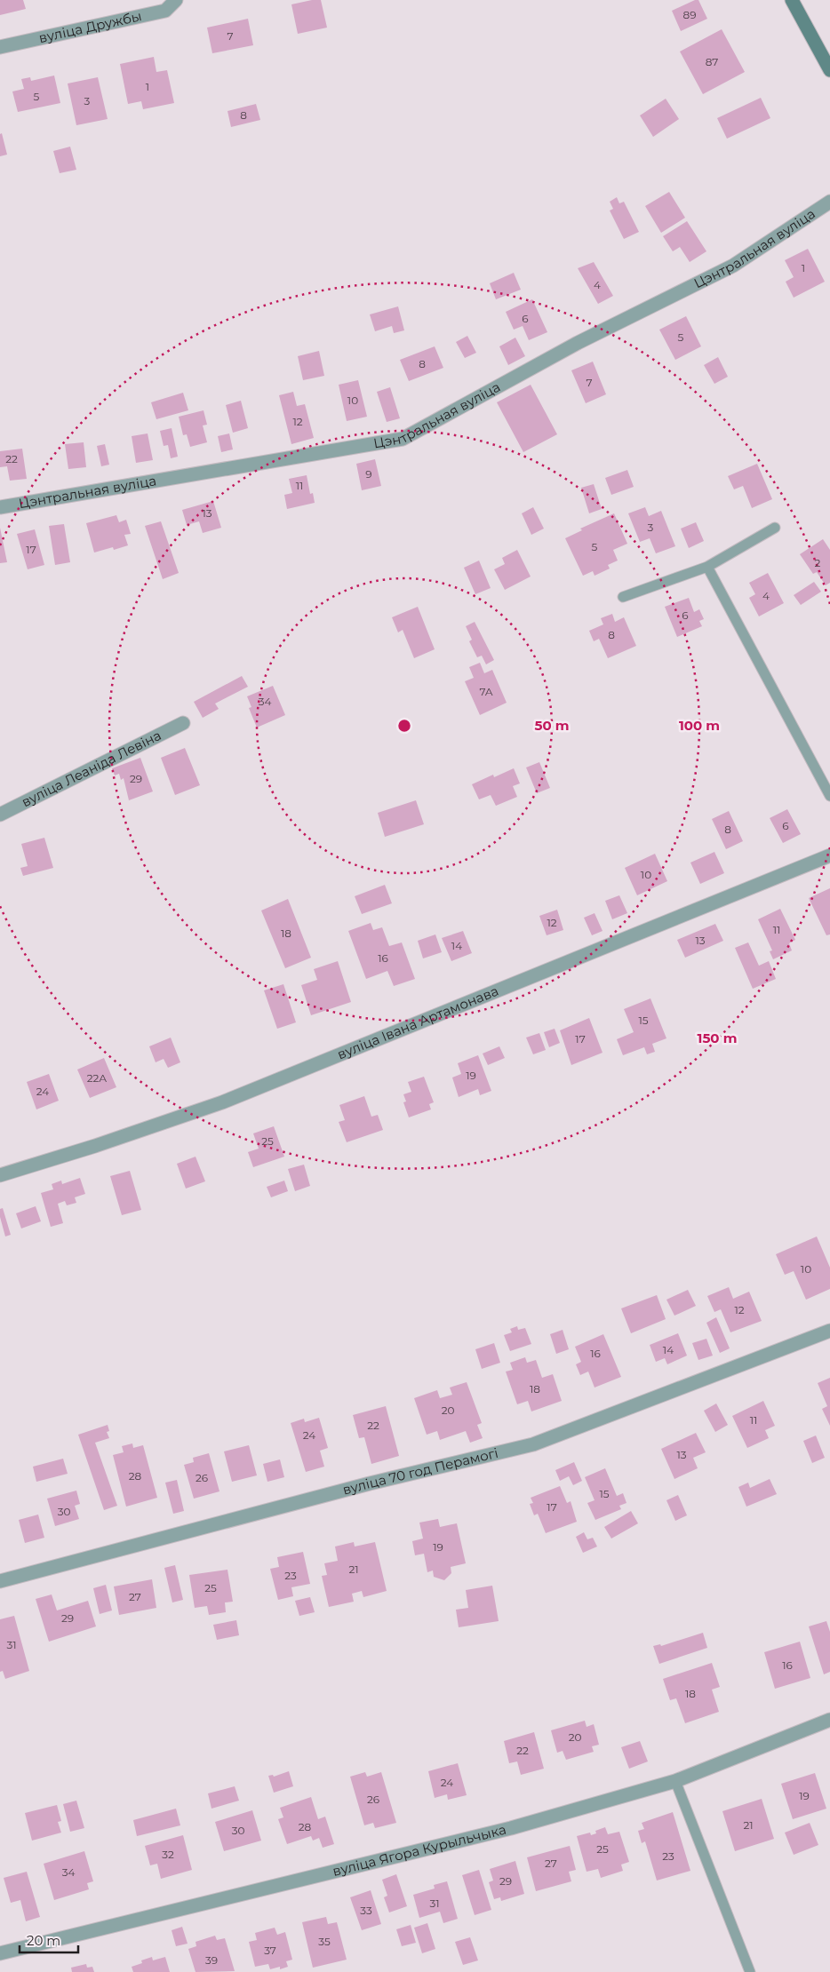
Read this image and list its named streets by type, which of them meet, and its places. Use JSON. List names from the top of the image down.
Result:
{
  "streets": {
    "street": [
      "вуліца Дружбы",
      "Цэнтральная вуліца",
      "вуліца Леаніда Левіна",
      "вуліца Івана Артамонава",
      "вуліца 70 год Перамогі",
      "вуліца Ягора Курыльчыка"
    ]
  },
  "house_numbers": [
    "89",
    "7",
    "87",
    "1",
    "5",
    "3",
    "8",
    "1",
    "4",
    "6",
    "5",
    "8",
    "7",
    "10",
    "12",
    "22",
    "9",
    "11",
    "13",
    "3",
    "5",
    "17",
    "2",
    "4",
    "6",
    "8",
    "7А",
    "34",
    "29",
    "6",
    "8",
    "10",
    "12",
    "11",
    "18",
    "13",
    "14",
    "16",
    "15",
    "17",
    "19",
    "22А",
    "24",
    "25",
    "10",
    "12",
    "14",
    "16",
    "18",
    "20",
    "11",
    "22",
    "24",
    "13",
    "28",
    "26",
    "15",
    "17",
    "30",
    "19",
    "21",
    "23",
    "25",
    "27",
    "29",
    "31",
    "16",
    "18",
    "20",
    "22",
    "24",
    "19",
    "26",
    "21",
    "28",
    "30",
    "25",
    "32",
    "23",
    "27",
    "34",
    "29",
    "31",
    "33",
    "35",
    "37",
    "39"
  ],
  "scale_bar": "20 m",
  "rings": ["50 m", "100 m", "150 m"]
}
